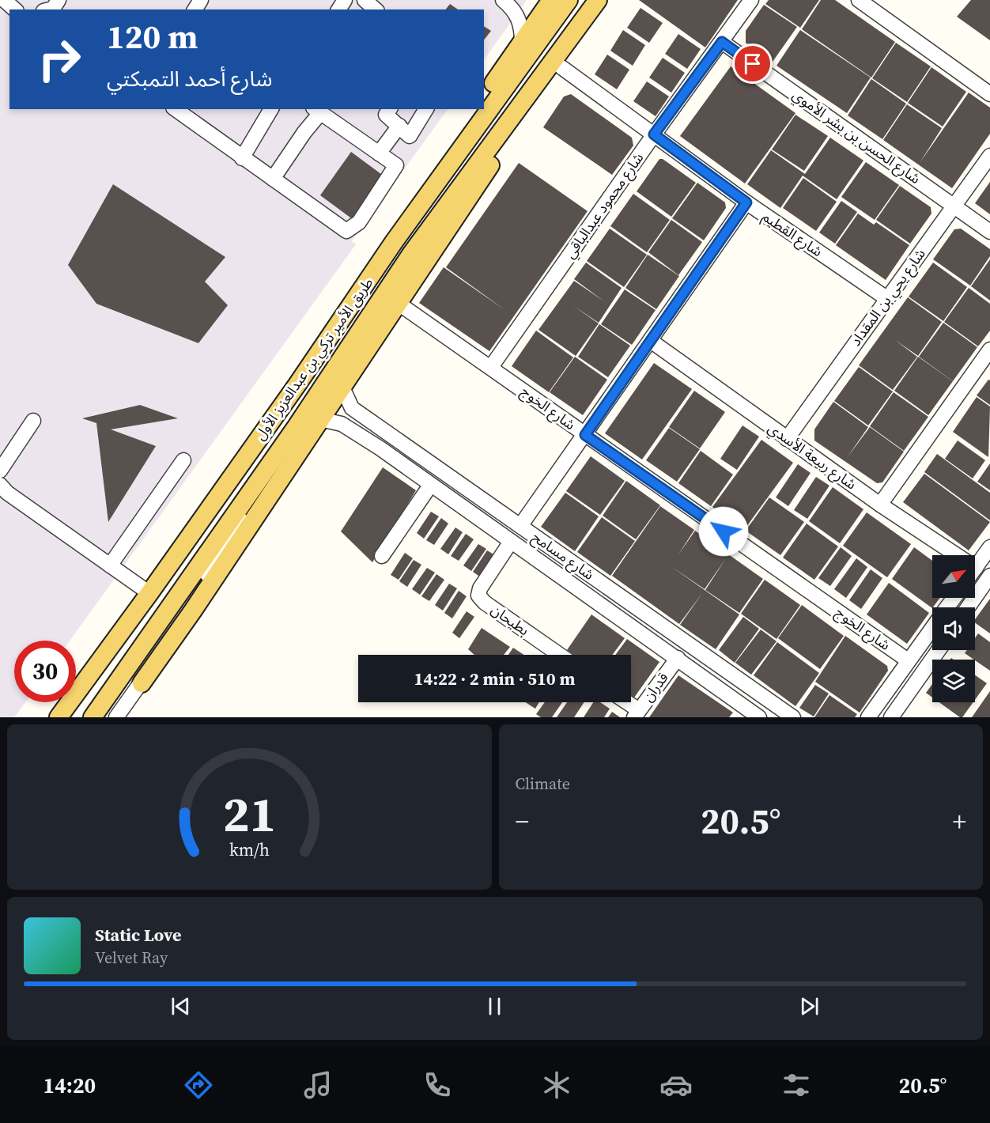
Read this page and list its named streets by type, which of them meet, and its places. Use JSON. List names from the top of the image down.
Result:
{
  "streets": {
    "main road": ["طريق الأمير تركي بن عبدالعزيز الأول"],
    "street": [
      "شارع الحسن بن بشر الأموي",
      "شارع محمود عبدالباقي",
      "شارع القطيم",
      "شارع يحي بن المقداد",
      "شارع الخوج",
      "شارع ربيعة الأسدي",
      "شارع مسامح",
      "بطيحان",
      "قدران"
    ]
  },
  "crossings": [
    ["شارع الحسن بن بشر الأموي", "شارع محمود عبدالباقي"],
    ["شارع الحسن بن بشر الأموي", "شارع يحي بن المقداد"],
    ["شارع محمود عبدالباقي", "شارع القطيم"],
    ["شارع محمود عبدالباقي", "شارع الخوج"],
    ["شارع القطيم", "شارع يحي بن المقداد"],
    ["شارع يحي بن المقداد", "شارع ربيعة الأسدي"],
    ["شارع مسامح", "بطيحان"],
    ["شارع مسامح", "قدران"]
  ],
  "north": "top right",
  "page": {
    "turn": ["120 m", "شارع أحمد التمبكتي"],
    "limit": "30",
    "trip": "14:22 · 2 min · 510 m",
    "tile": "Climate",
    "heat": ["−", "20.5°", "+"],
    "song": ["Static Love", "Velvet Ray"],
    "tabs": ["14:20", "20.5°"],
    "gauge": ["21", "km/h"]
  }
}
